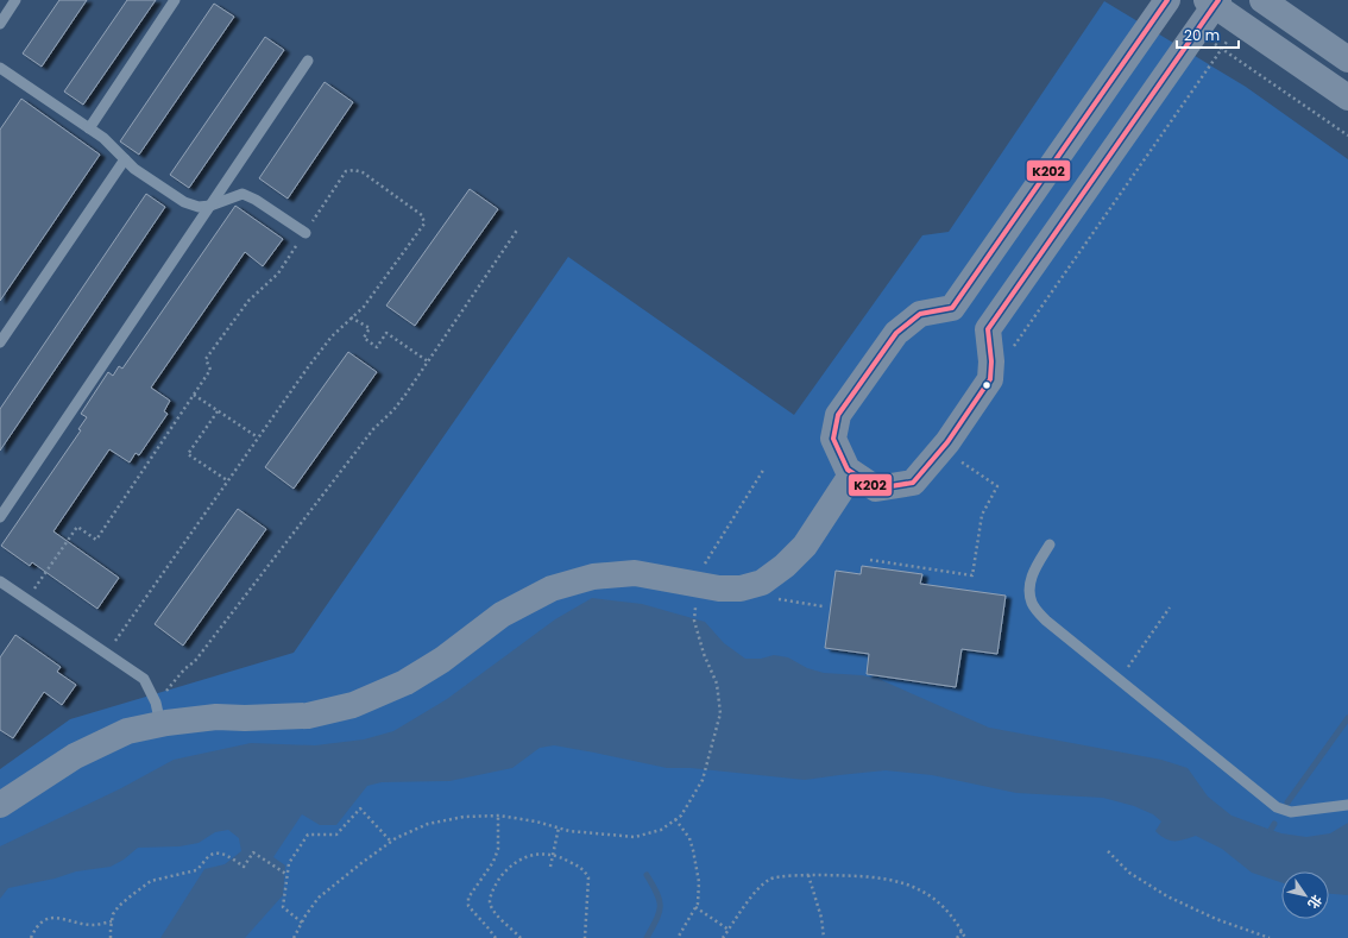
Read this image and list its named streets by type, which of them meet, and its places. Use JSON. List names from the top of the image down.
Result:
{
  "lines": ["transit line K202"],
  "scale_bar": "20 m",
  "north": "bottom right"
}
